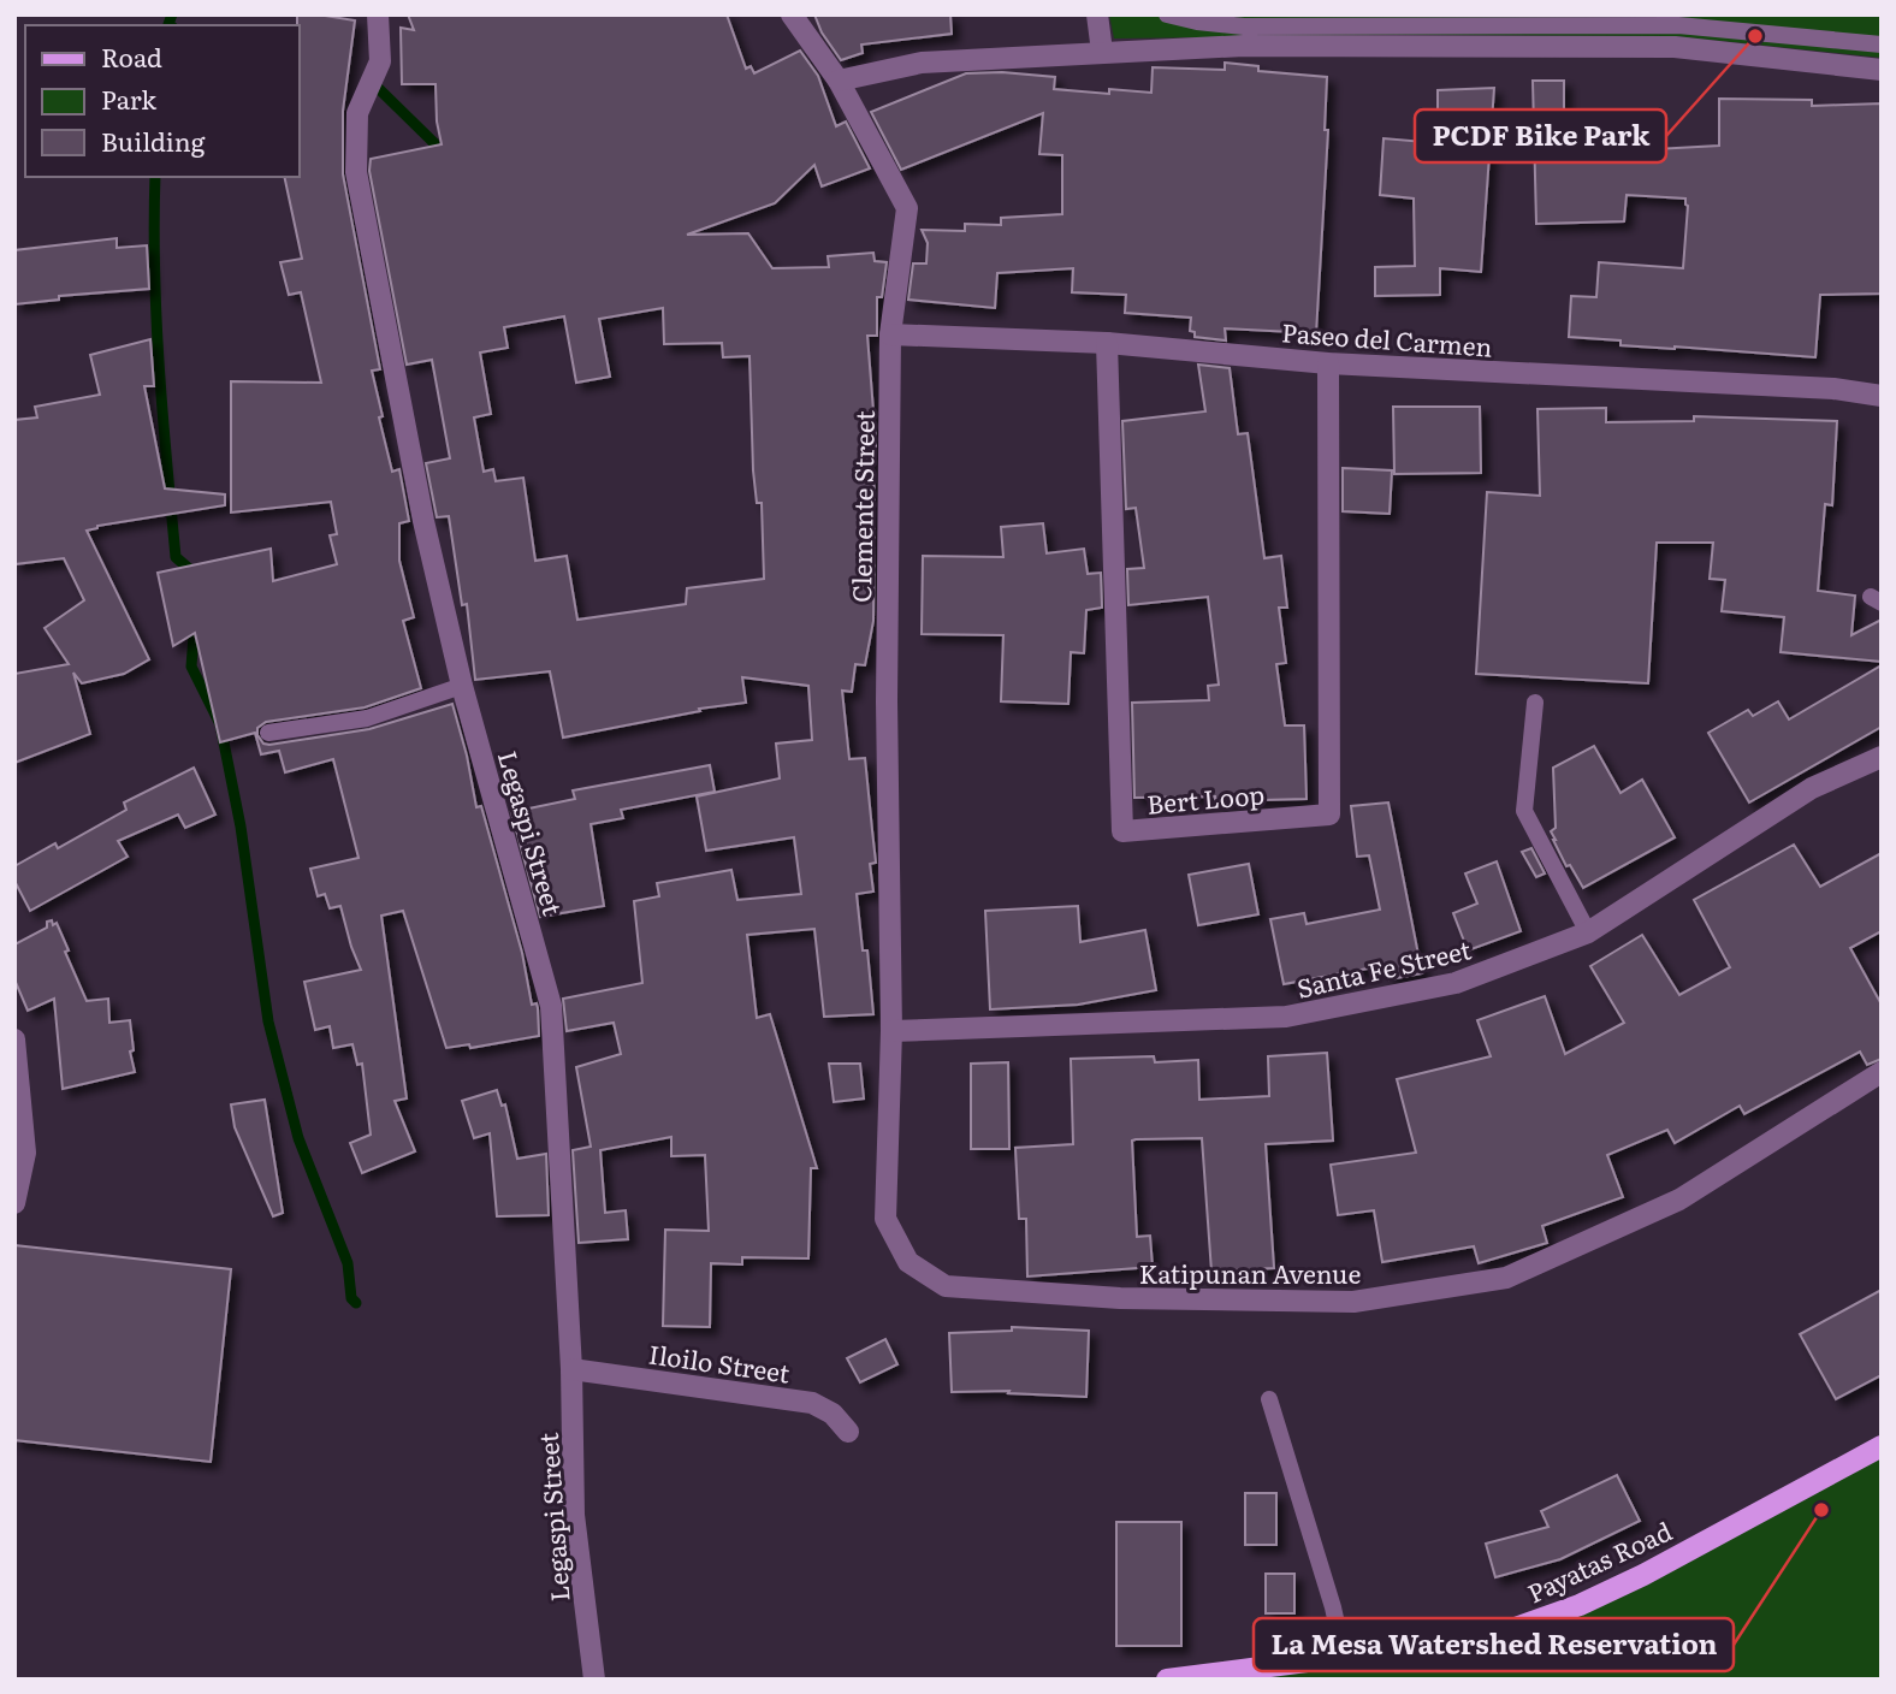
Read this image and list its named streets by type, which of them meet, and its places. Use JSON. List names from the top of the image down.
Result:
{
  "streets": {
    "main road": ["Payatas Road"],
    "street": [
      "Paseo del Carmen",
      "Clemente Street",
      "Bert Loop",
      "Legaspi Street",
      "Santa Fe Street",
      "Katipunan Avenue",
      "Iloilo Street"
    ]
  },
  "crossings": [
    ["Paseo del Carmen", "Clemente Street"],
    ["Paseo del Carmen", "Bert Loop"],
    ["Clemente Street", "Santa Fe Street"],
    ["Clemente Street", "Katipunan Avenue"],
    ["Legaspi Street", "Iloilo Street"],
    ["Santa Fe Street", "Katipunan Avenue"]
  ],
  "places": ["PCDF Bike Park", "La Mesa Watershed Reservation"],
  "legend": ["Road", "Park", "Building"]
}
